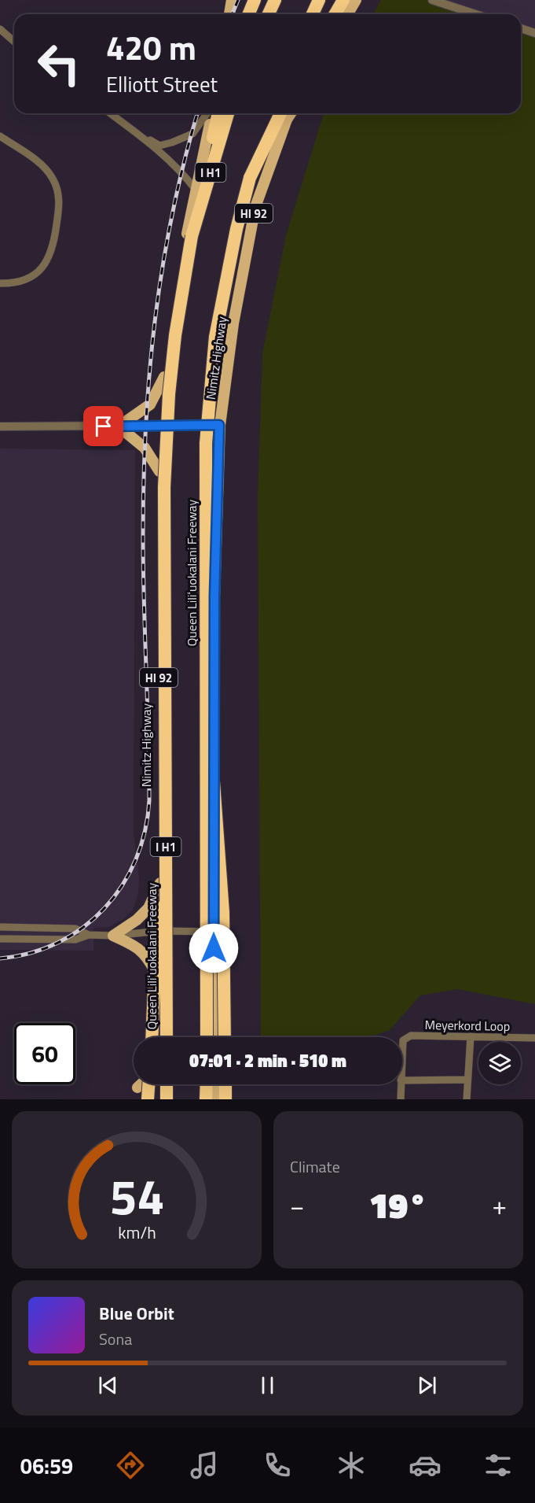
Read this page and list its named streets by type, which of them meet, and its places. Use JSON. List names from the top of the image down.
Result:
{
  "streets": {
    "highway": ["I H1", "Queen Liliʻuokalani Freeway"],
    "main road": ["HI 92", "Nimitz Highway"],
    "street": ["Meyerkord Loop"]
  },
  "page": {
    "turn": ["420 m", "Elliott Street"],
    "limit": "60",
    "trip": "07:01 · 2 min · 510 m",
    "tile": "Climate",
    "heat": ["−", "19°", "+"],
    "song": ["Blue Orbit", "Sona"],
    "tabs": "06:59",
    "gauge": ["54", "km/h"]
  }
}
